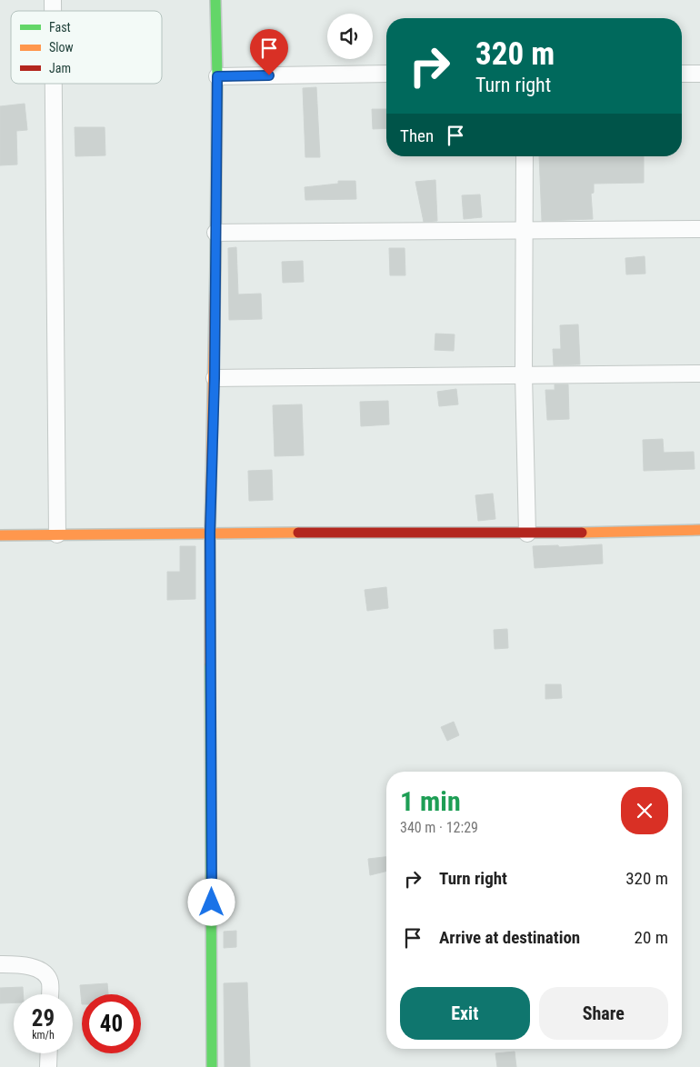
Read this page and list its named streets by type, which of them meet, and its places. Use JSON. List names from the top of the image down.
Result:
{
  "legend": ["Fast", "Slow", "Jam"],
  "page": {
    "turn": ["320 m", "Turn right"],
    "then": "Then",
    "heading": ["1 min", "340 m · 12:29"],
    "list": [
      {
        "name": "Turn right",
        "value": "320 m"
      },
      {
        "name": "Arrive at destination",
        "value": "20 m"
      }
    ],
    "buttons": ["Exit", "Share"],
    "speed": "29 km/h",
    "limit": "40"
  }
}
